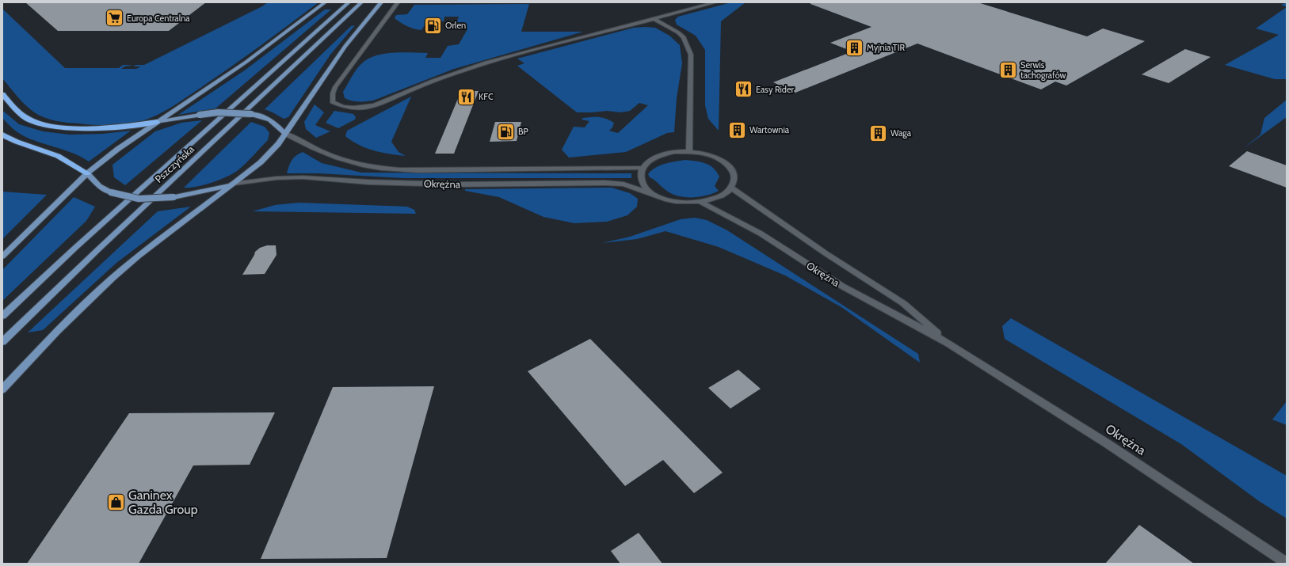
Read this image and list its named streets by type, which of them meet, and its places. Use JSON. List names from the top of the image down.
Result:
{
  "streets": {
    "main road": ["Pszczyńska"],
    "street": ["Okrężna"]
  },
  "places": {
    "supermarket": ["Europa Centralna"],
    "fuel station": ["Orlen", "BP"],
    "building": [
      "Myjnia TIR",
      "Serwis tachografów",
      "Wartownia",
      "Waga"
    ],
    "restaurant": ["Easy Rider", "KFC"],
    "shop": ["Ganinex Gazda Group"]
  }
}
